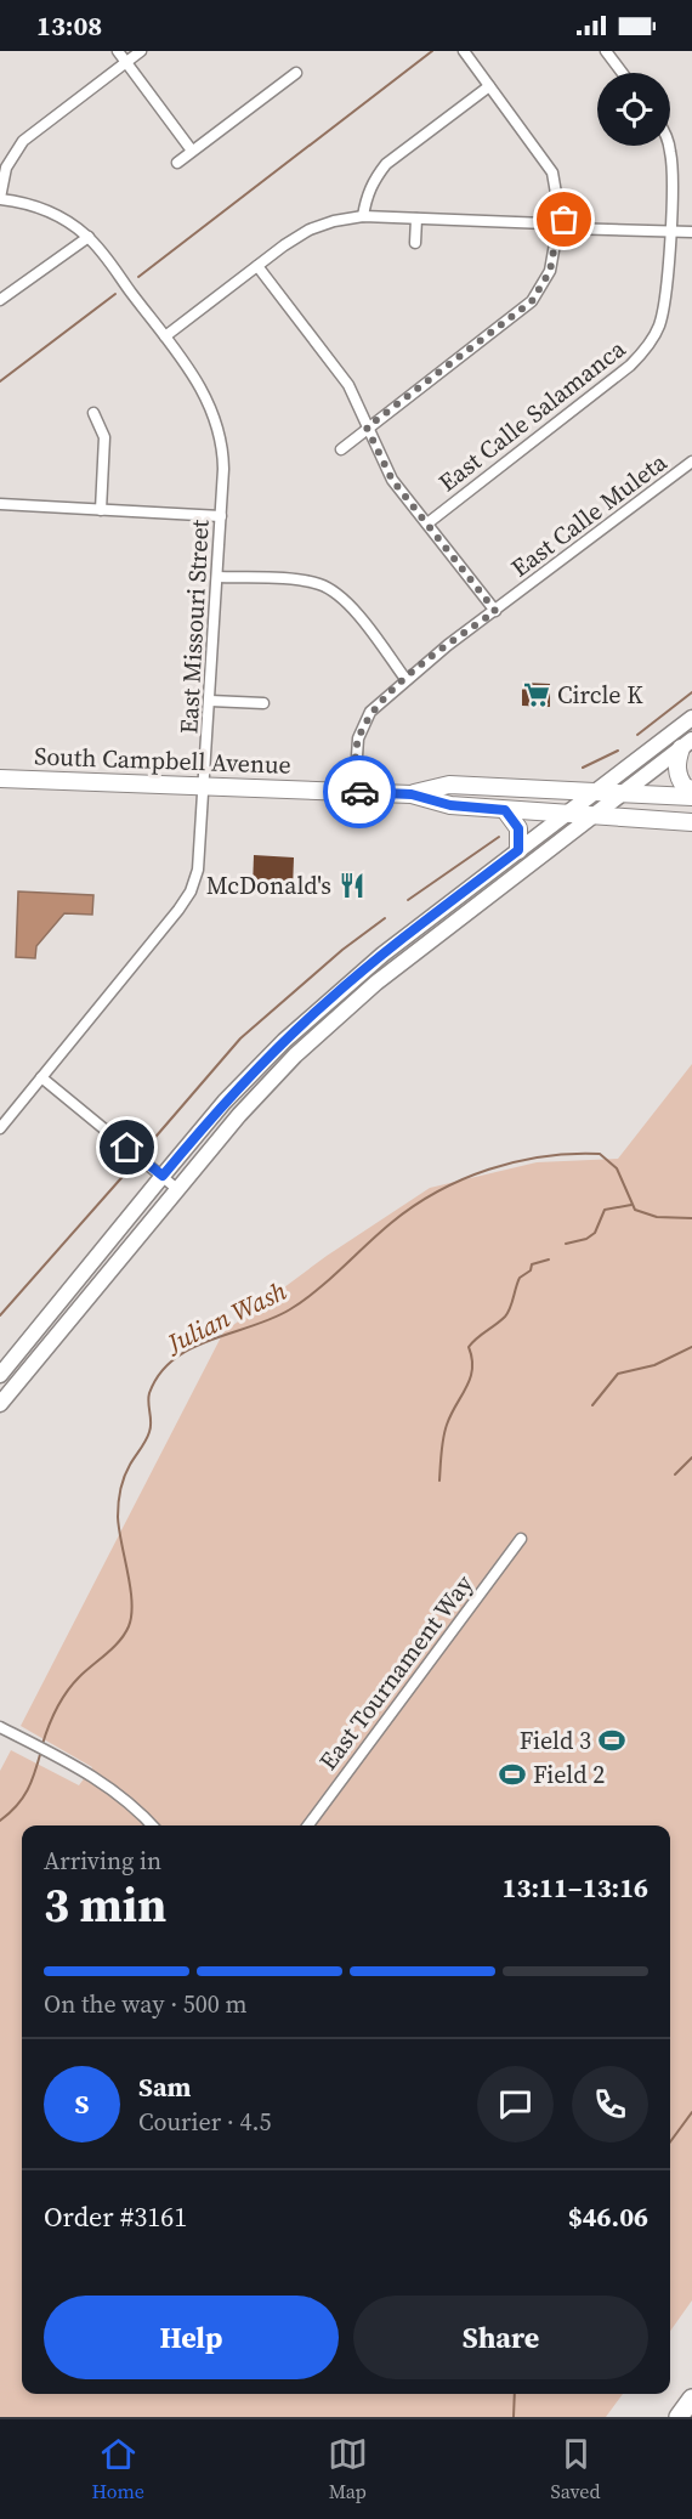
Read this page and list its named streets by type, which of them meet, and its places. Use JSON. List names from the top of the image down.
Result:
{
  "streets": {
    "main road": ["South Campbell Avenue"],
    "street": [
      "East Calle Salamanca",
      "East Calle Muleta",
      "East Missouri Street",
      "East Tournament Way"
    ]
  },
  "crossings": [
    ["East Calle Muleta", "South Campbell Avenue"],
    ["East Missouri Street", "South Campbell Avenue"]
  ],
  "water": ["Julian Wash"],
  "places": {
    "supermarket": ["Circle K"],
    "restaurant": ["McDonald's"],
    "sports": ["Field 3", "Field 2"]
  },
  "page": {
    "status": "13:08",
    "heading": ["3 min", "Arriving in", "13:11–13:16"],
    "panel": [
      "Sam",
      "Courier · 4.5",
      "Order #3161",
      "$46.06"
    ],
    "bar": "On the way · 500 m",
    "round": "S",
    "buttons": ["Help", "Share"],
    "tabs": ["Home", "Map", "Saved"]
  }
}
